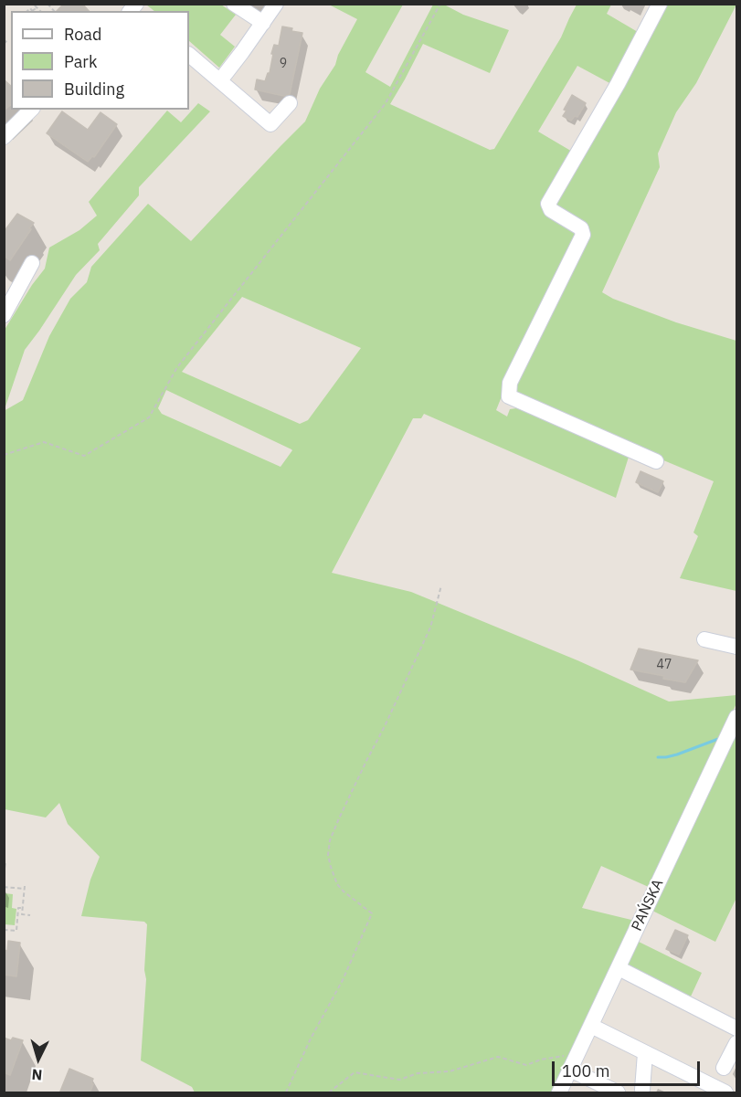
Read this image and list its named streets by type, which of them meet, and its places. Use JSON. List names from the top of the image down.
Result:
{
  "streets": {
    "street": ["PAŃSKA"]
  },
  "house_numbers": ["9", "47"],
  "legend": ["Road", "Park", "Building"],
  "scale_bar": "100 m",
  "north": "bottom"
}
